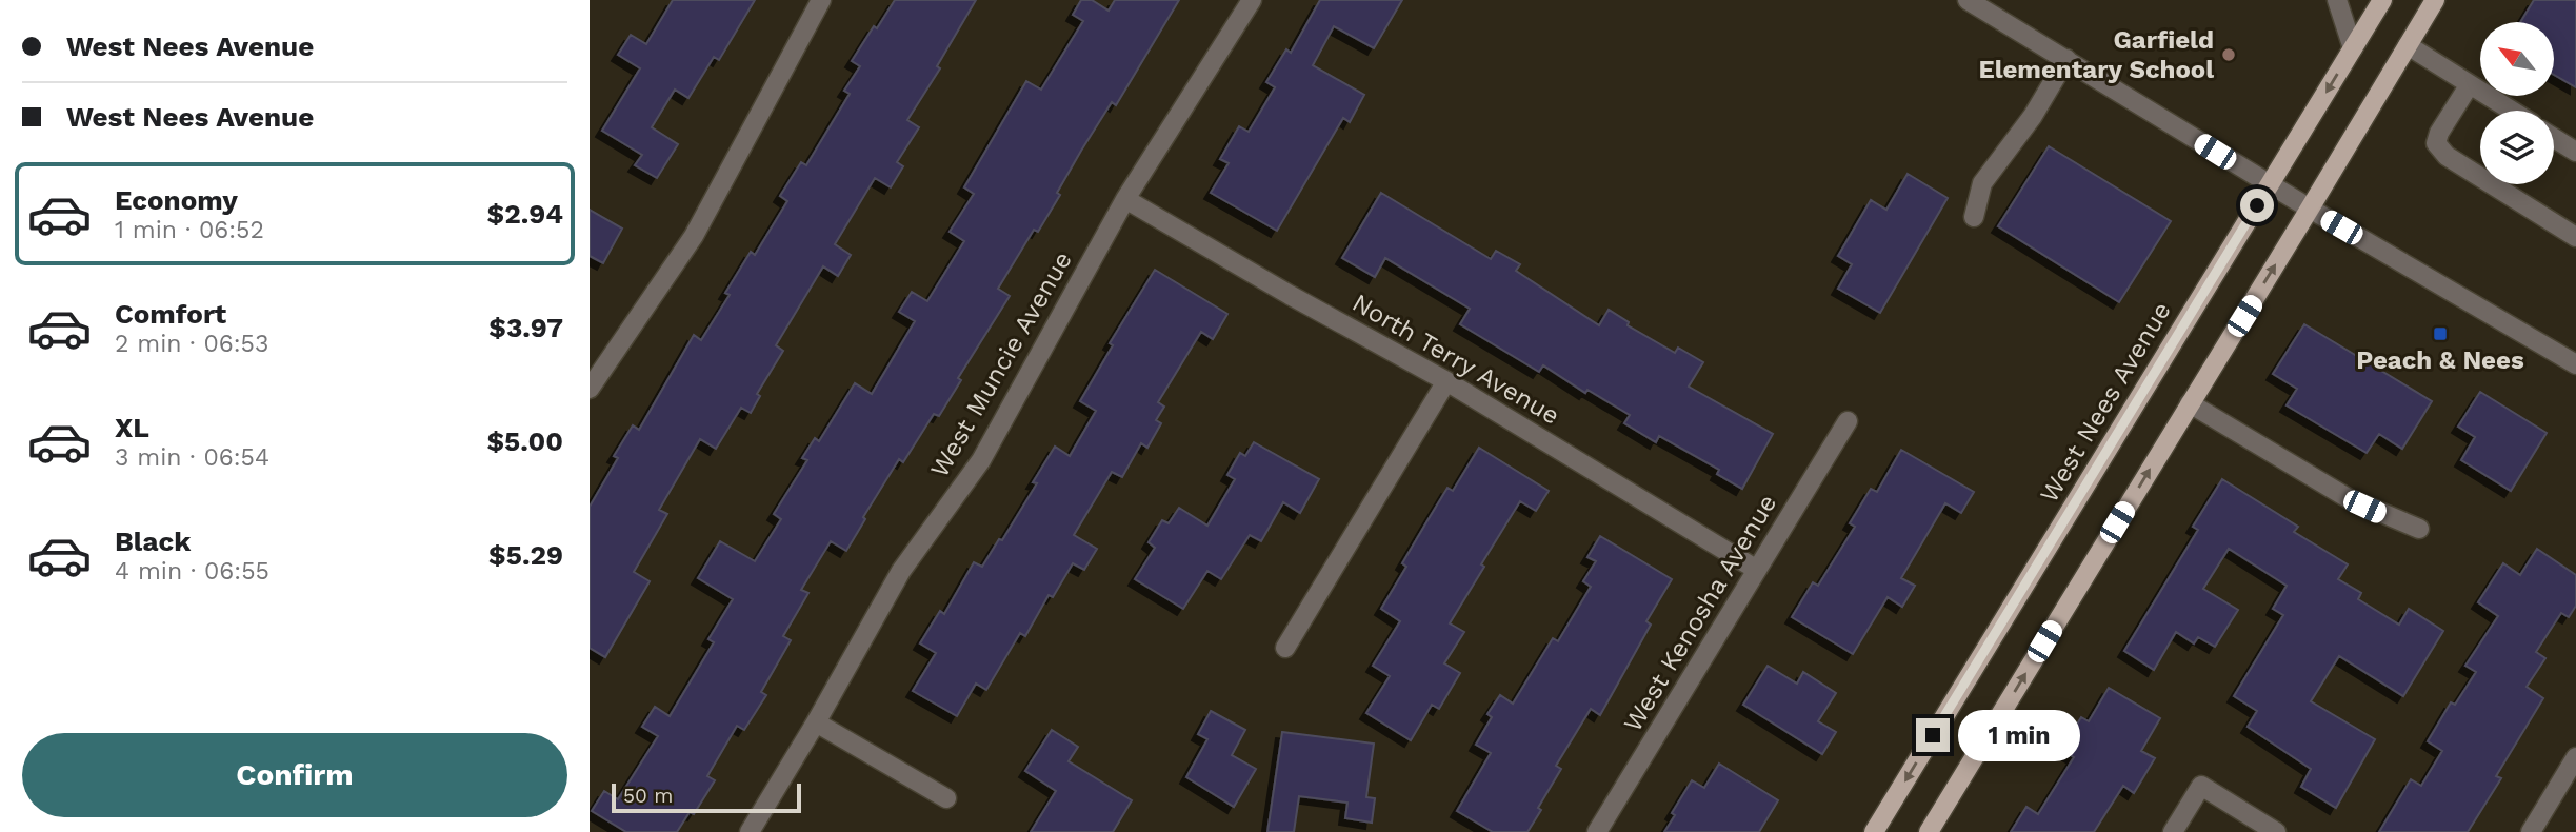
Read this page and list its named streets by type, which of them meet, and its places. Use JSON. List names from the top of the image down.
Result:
{
  "streets": {
    "main road": ["West Nees Avenue"],
    "street": ["North Terry Avenue", "West Muncie Avenue", "West Kenosha Avenue"]
  },
  "crossings": [
    ["North Terry Avenue", "West Muncie Avenue"],
    ["North Terry Avenue", "West Kenosha Avenue"]
  ],
  "places": {
    "other": ["Garfield Elementary School"],
    "transit": ["Peach & Nees"]
  },
  "scale_bar": "50 m",
  "north": "top left",
  "page": {
    "banner": ["West Nees Avenue", "West Nees Avenue"],
    "list": [
      {
        "name": "Economy",
        "note": "1 min · 06:52",
        "value": "$2.94"
      },
      {
        "name": "Comfort",
        "note": "2 min · 06:53",
        "value": "$3.97"
      },
      {
        "name": "XL",
        "note": "3 min · 06:54",
        "value": "$5.00"
      },
      {
        "name": "Black",
        "note": "4 min · 06:55",
        "value": "$5.29"
      }
    ],
    "bubble": "1 min",
    "buttons": "Confirm",
    "scale": "50 m"
  }
}
